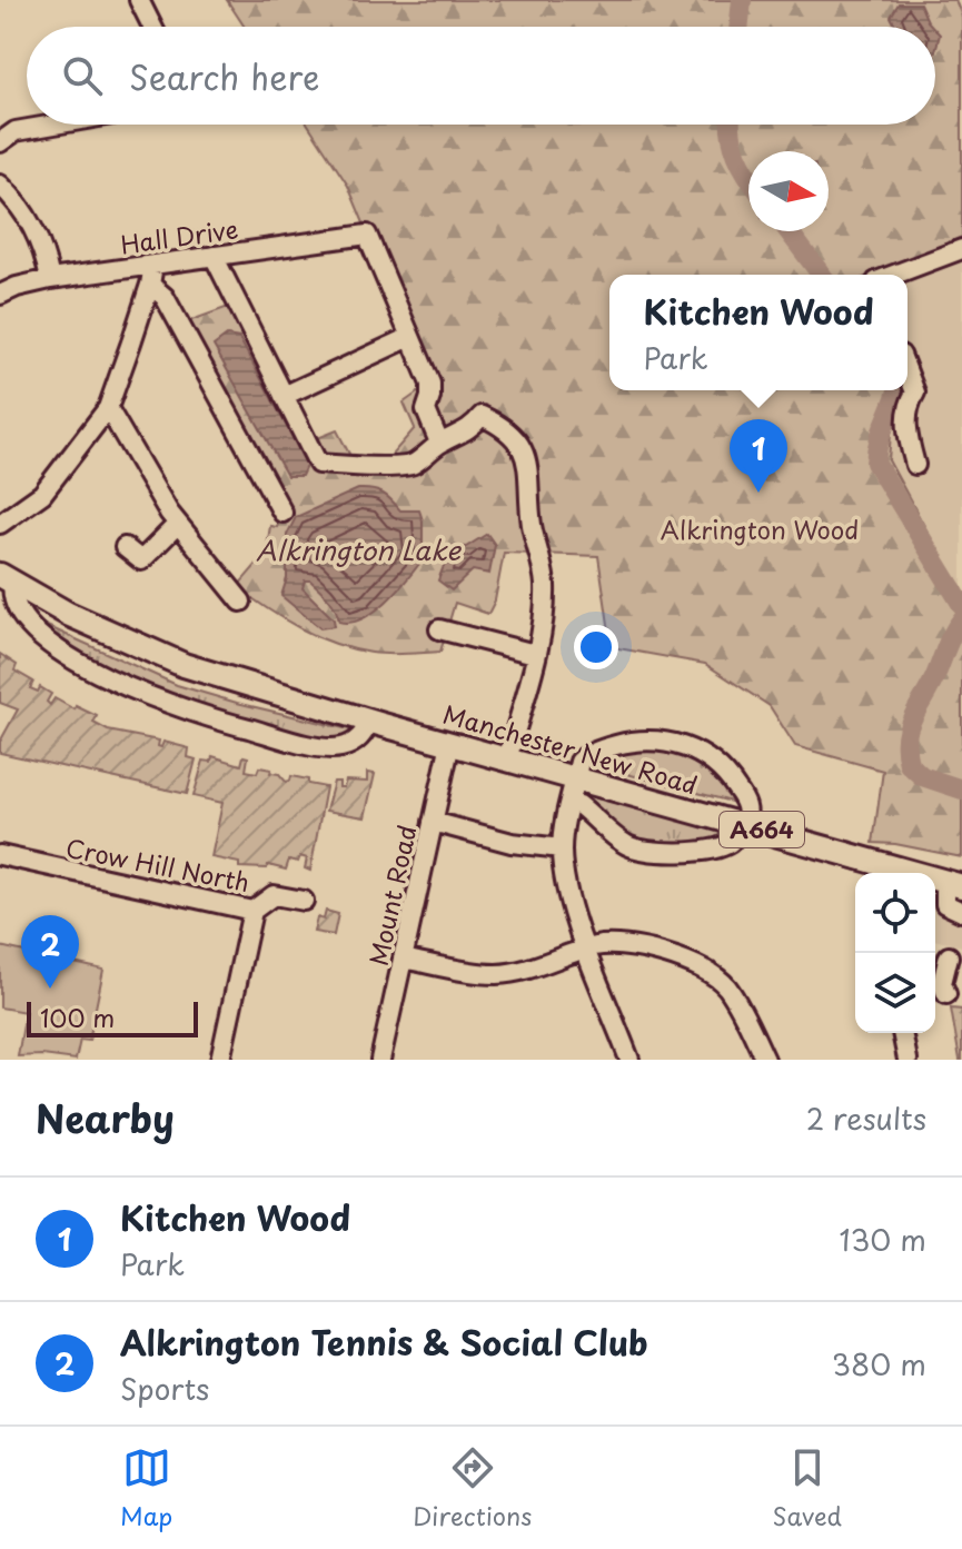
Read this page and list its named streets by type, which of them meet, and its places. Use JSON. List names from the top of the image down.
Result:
{
  "streets": {
    "main road": ["Manchester New Road", "A664"],
    "street": ["Hall Drive", "Crow Hill North", "Mount Road"]
  },
  "crossings": [
    ["Manchester New Road", "Mount Road"]
  ],
  "water": ["Alkrington Lake"],
  "parks": ["Alkrington Wood"],
  "scale_bar": "100 m",
  "north": "right",
  "page": {
    "search": "Search here",
    "popup": ["Kitchen Wood", "Park"],
    "pins": ["1", "2"],
    "scale": "100 m",
    "heading": ["Nearby", "2 results"],
    "list": [
      {
        "mark": "1",
        "name": "Kitchen Wood",
        "note": "Park",
        "value": "130 m"
      },
      {
        "mark": "2",
        "name": "Alkrington Tennis & Social Club",
        "note": "Sports",
        "value": "380 m"
      }
    ],
    "nav": ["Map", "Directions", "Saved"]
  }
}
